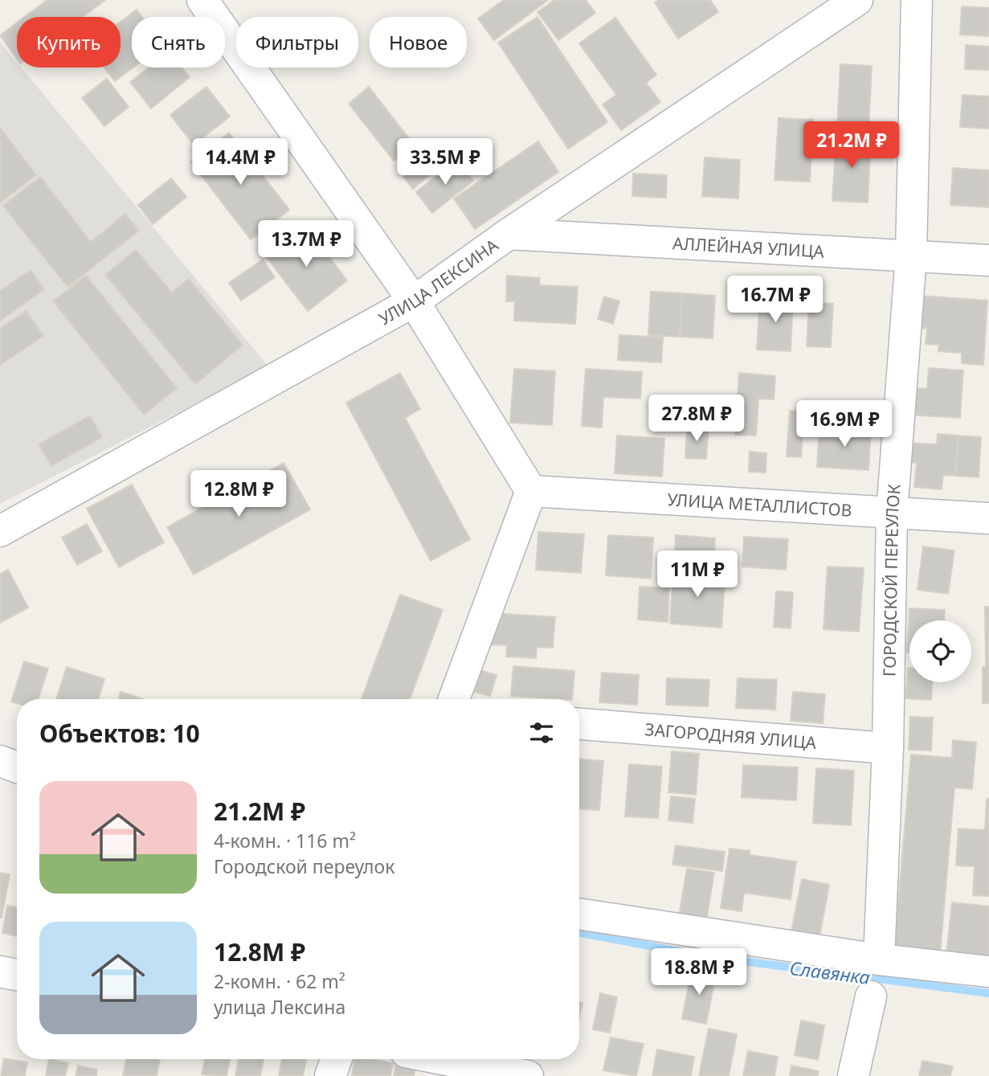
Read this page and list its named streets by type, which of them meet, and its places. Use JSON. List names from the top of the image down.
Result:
{
  "streets": {
    "street": [
      "АЛЛЕЙНАЯ УЛИЦА",
      "УЛИЦА ЛЕКСИНА",
      "УЛИЦА МЕТАЛЛИСТОВ",
      "ГОРОДСКОЙ ПЕРЕУЛОК",
      "ЗАГОРОДНЯЯ УЛИЦА"
    ]
  },
  "crossings": [
    ["АЛЛЕЙНАЯ УЛИЦА", "УЛИЦА ЛЕКСИНА"],
    ["АЛЛЕЙНАЯ УЛИЦА", "ГОРОДСКОЙ ПЕРЕУЛОК"],
    ["УЛИЦА МЕТАЛЛИСТОВ", "ГОРОДСКОЙ ПЕРЕУЛОК"],
    ["ГОРОДСКОЙ ПЕРЕУЛОК", "ЗАГОРОДНЯЯ УЛИЦА"]
  ],
  "water": ["Славянка"],
  "page": {
    "chip": [
      "Купить",
      "Снять",
      "Фильтры",
      "Новое"
    ],
    "price": [
      "21.2M ₽",
      "14.4M ₽",
      "33.5M ₽",
      "13.7M ₽",
      "16.7M ₽",
      "27.8M ₽",
      "16.9M ₽",
      "12.8M ₽",
      "11M ₽",
      "18.8M ₽"
    ],
    "heading": "Объектов: 10",
    "list": [
      {
        "name": "21.2M ₽",
        "note": "4-комн. · 116 m² · Городской переулок"
      },
      {
        "name": "12.8M ₽",
        "note": "2-комн. · 62 m² · улица Лексина"
      }
    ]
  }
}
